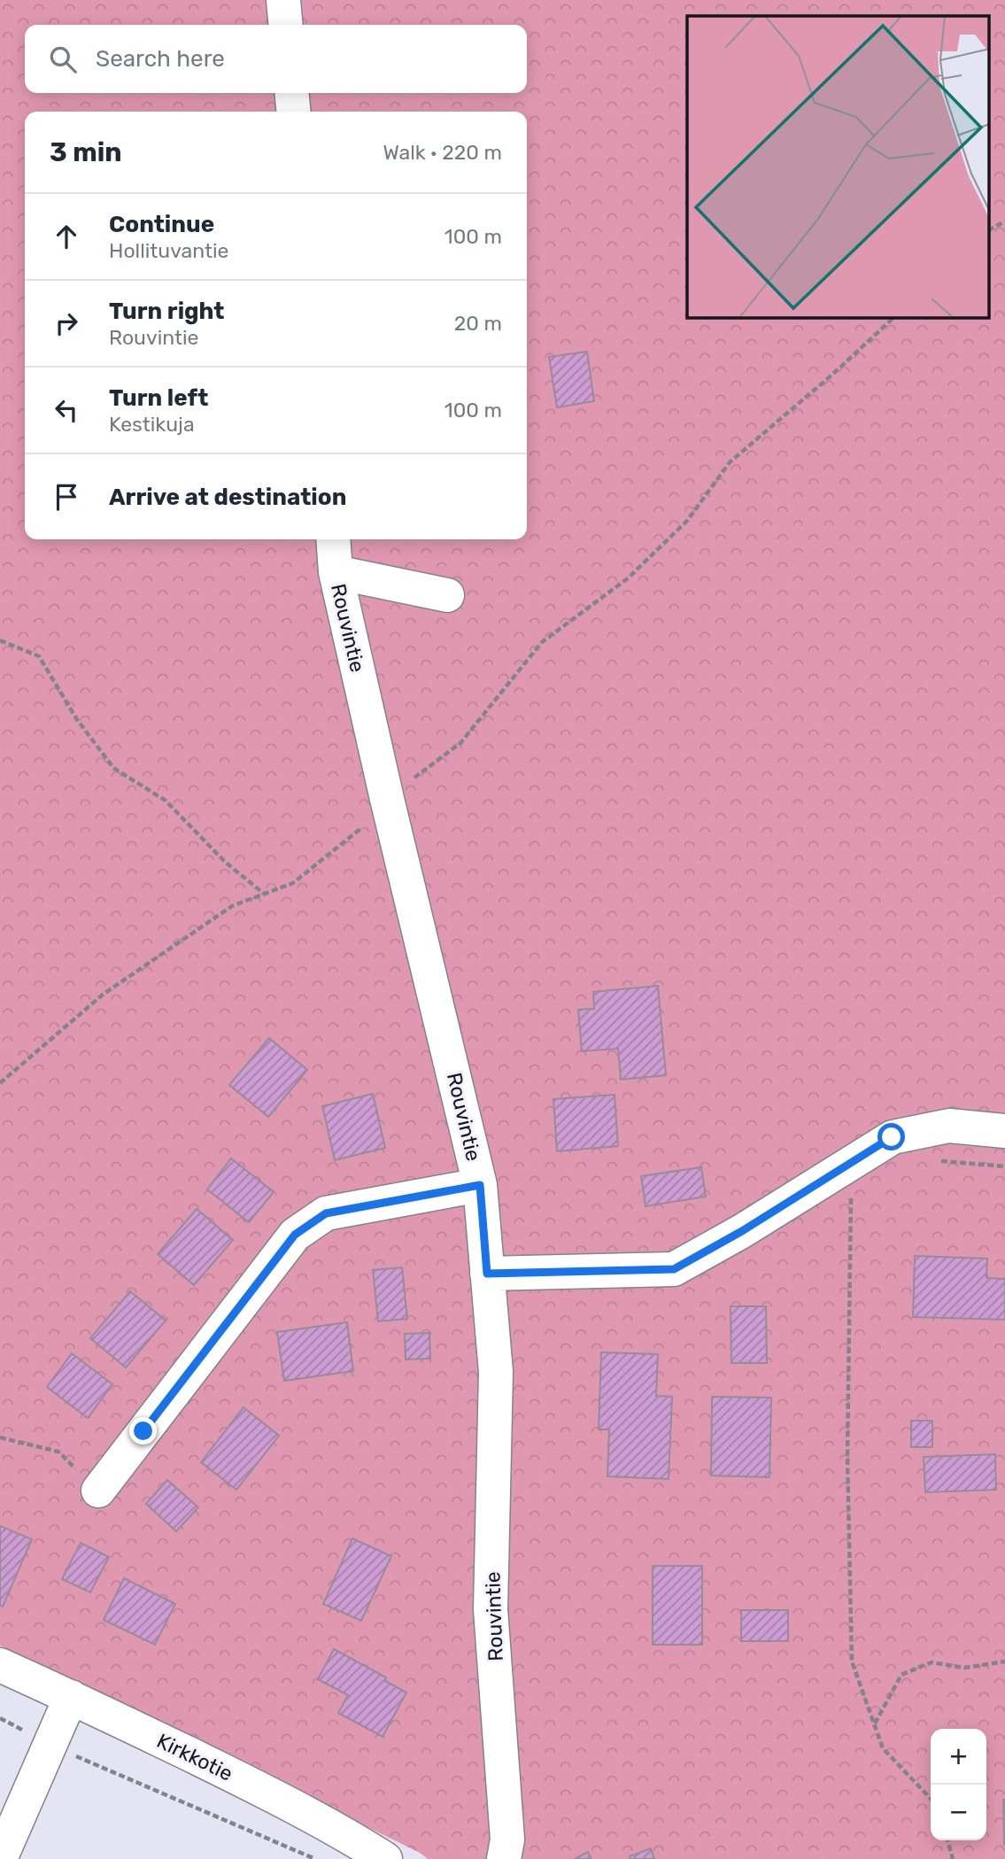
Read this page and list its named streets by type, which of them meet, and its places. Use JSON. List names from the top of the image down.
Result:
{
  "streets": {
    "street": ["Rouvintie", "Kirkkotie"]
  },
  "page": {
    "search": "Search here",
    "heading": ["3 min", "Walk · 220 m"],
    "list": [
      ["Continue", "Hollituvantie", "100 m"],
      ["Turn right", "Rouvintie", "20 m"],
      ["Turn left", "Kestikuja", "100 m"],
      "Arrive at destination"
    ],
    "map_buttons": ["+", "−"]
  }
}
